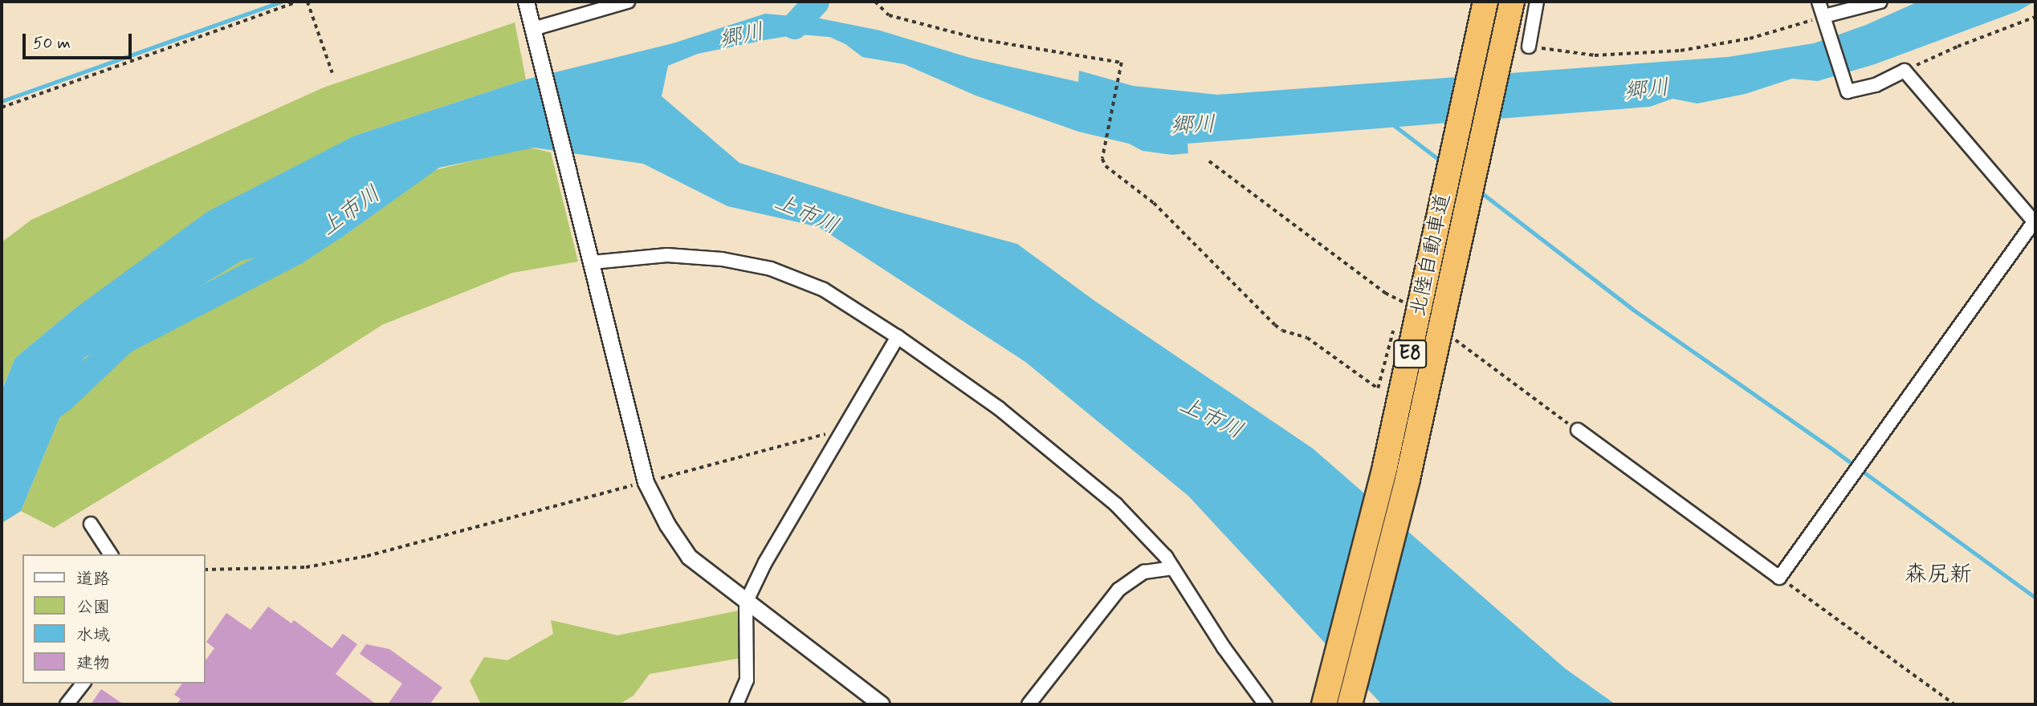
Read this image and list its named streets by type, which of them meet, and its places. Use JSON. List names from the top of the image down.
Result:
{
  "streets": {
    "highway": ["北陸自動車道", "E8"]
  },
  "districts": ["森尻新"],
  "water": ["郷川", "上市川"],
  "legend": [
    "道路",
    "公園",
    "水域",
    "建物"
  ],
  "scale_bar": "50 m"
}
